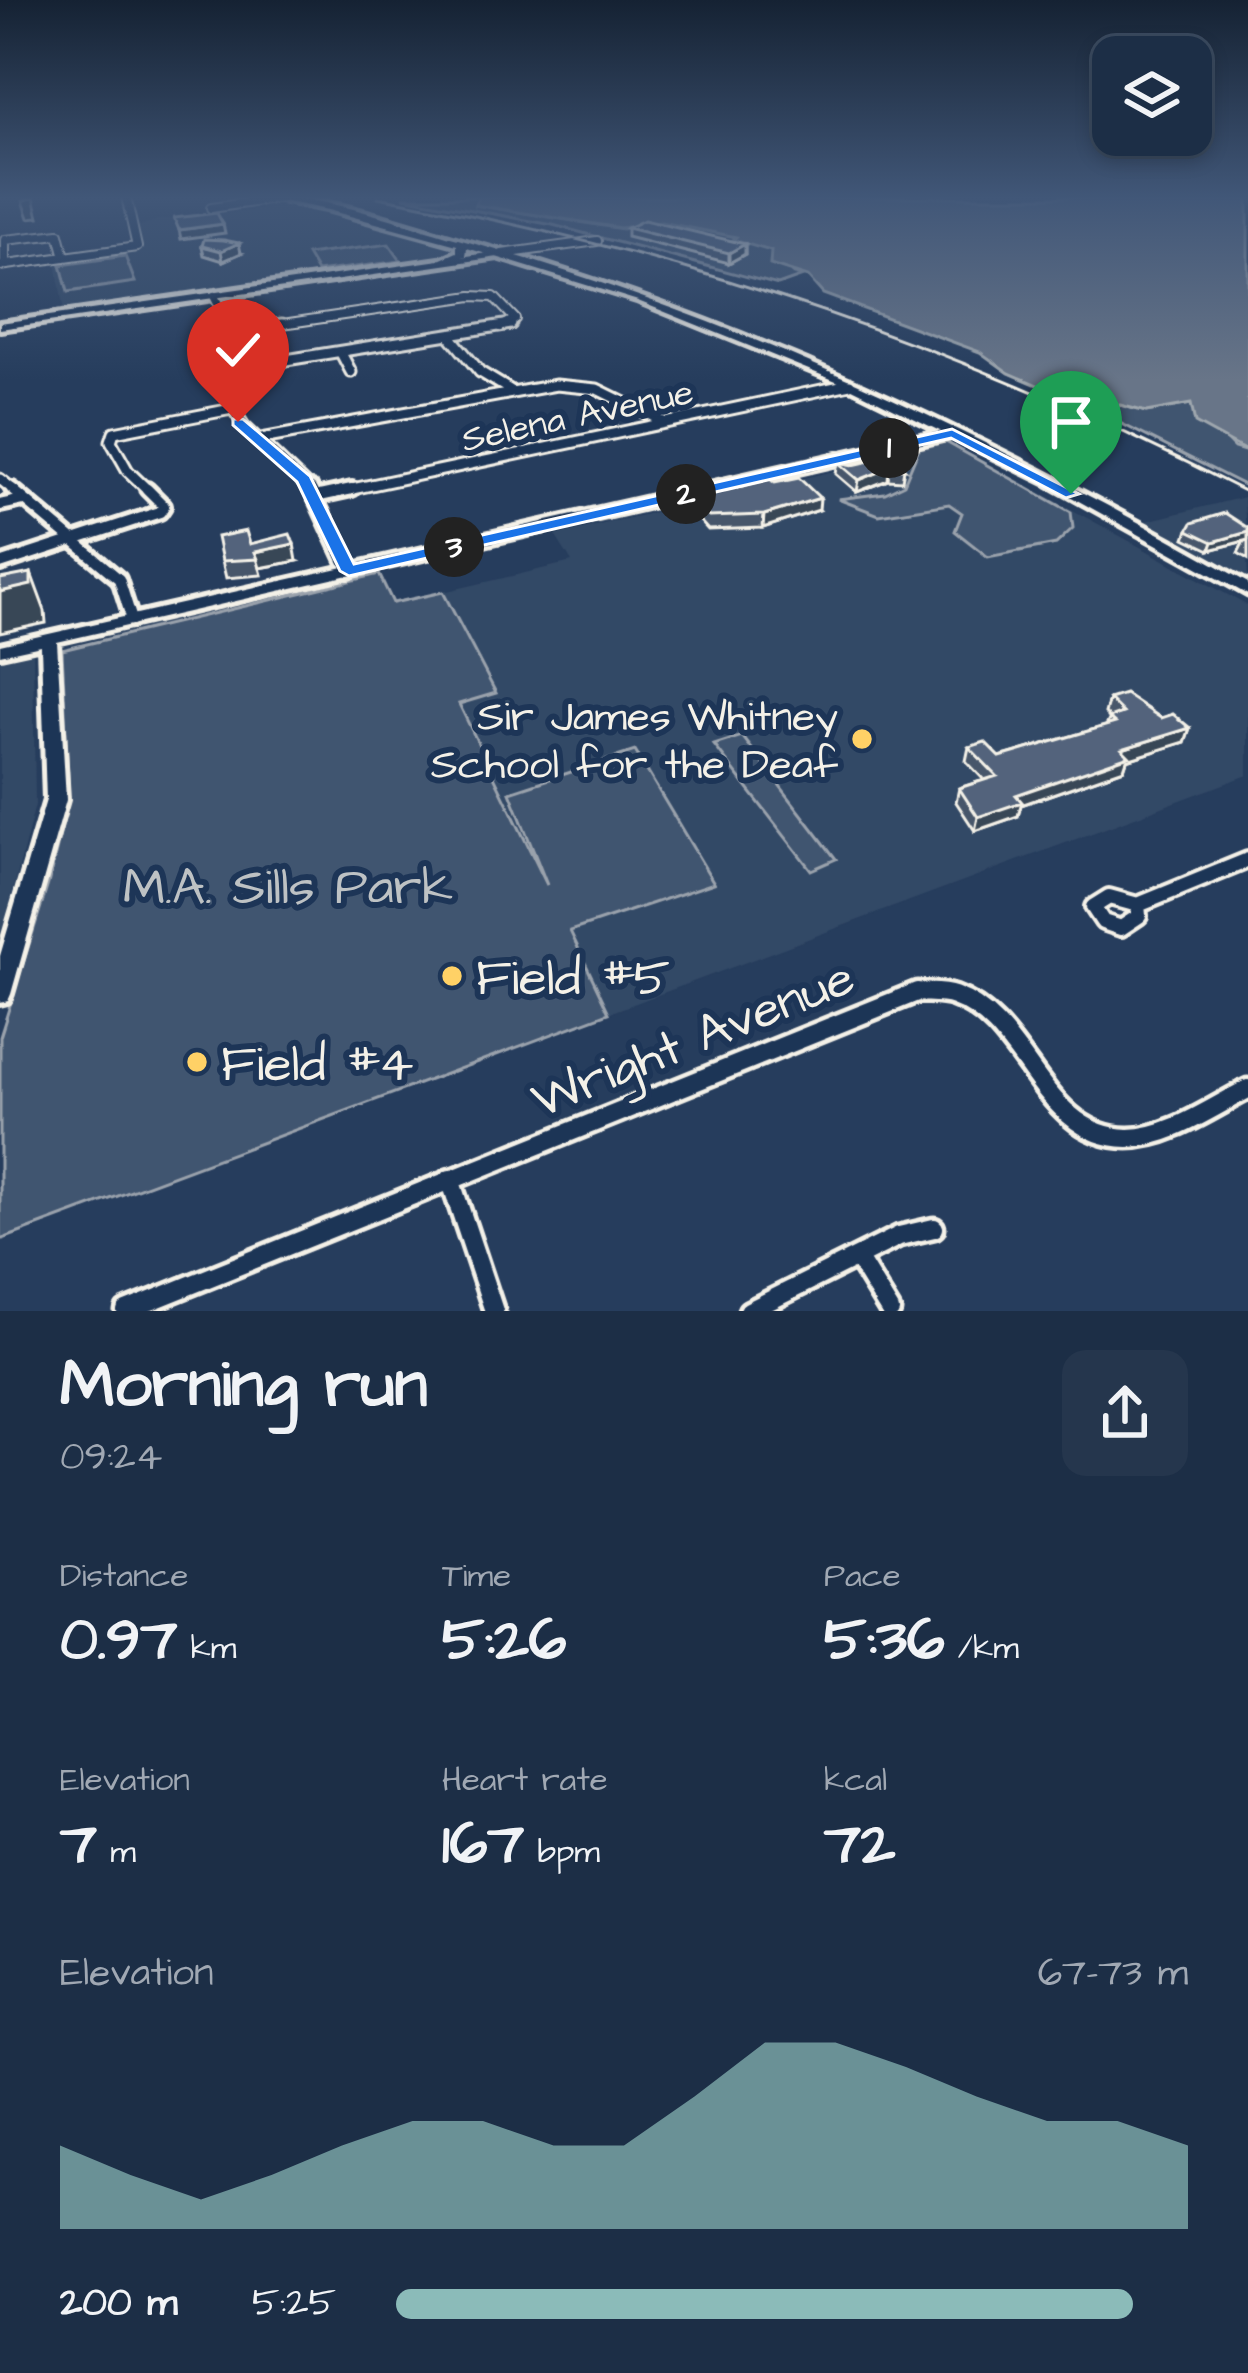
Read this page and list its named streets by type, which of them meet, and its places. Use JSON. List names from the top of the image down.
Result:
{
  "streets": {
    "street": ["Selena Avenue", "Wright Avenue"]
  },
  "parks": ["M.A. Sills Park"],
  "places": ["Sir James Whitney School for the Deaf", "Field #5", "Field #4"],
  "page": {
    "pins": ["1", "2", "3"],
    "heading": ["Morning run", "09:24"],
    "stats": [
      ["Distance", "0.97 km"],
      ["Time", "5:26"],
      ["Pace", "5:36 /km"],
      ["Elevation", "7 m"],
      ["Heart rate", "167 bpm"],
      ["kcal", "72"]
    ],
    "chart": ["Elevation", "67–73 m"],
    "list": [
      {
        "name": "200 m",
        "note": "5:25"
      }
    ]
  }
}
